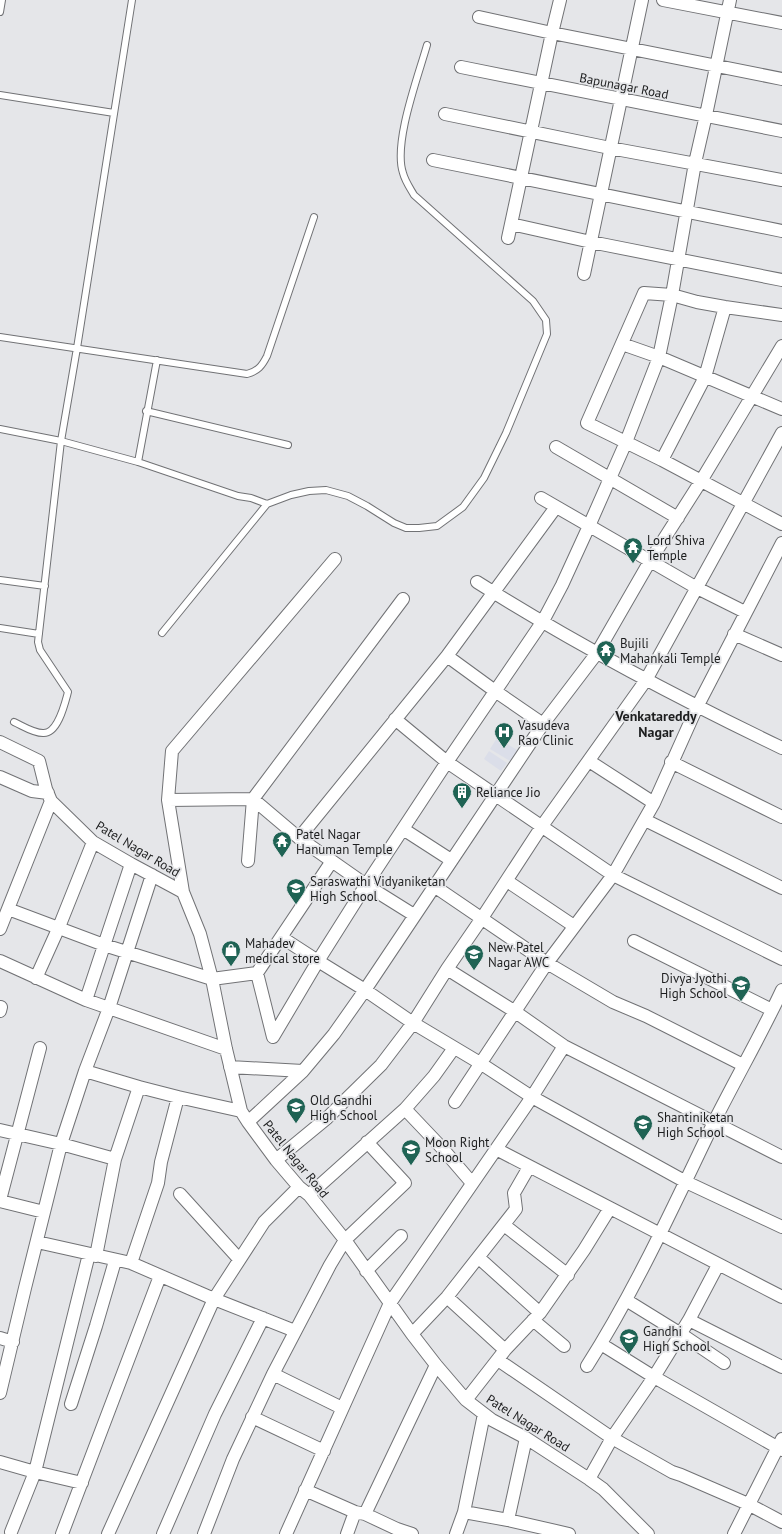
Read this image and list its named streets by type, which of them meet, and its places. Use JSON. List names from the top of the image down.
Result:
{
  "streets": {
    "street": ["Bapunagar Road", "Patel Nagar Road"]
  },
  "districts": ["Venkatareddy Nagar"],
  "places": {
    "temple": ["Lord Shiva Temple", "Bujili Mahankali Temple", "Patel Nagar Hanuman Temple"],
    "hospital": ["Vasudeva Rao Clinic"],
    "building": ["Reliance Jio"],
    "school or university": [
      "Saraswathi Vidyaniketan High School",
      "New Patel Nagar AWC",
      "Divya Jyothi High School",
      "Old Gandhi High School",
      "Shantiniketan High School",
      "Moon Right School",
      "Gandhi High School"
    ],
    "shop": ["Mahadev medical store"]
  }
}
